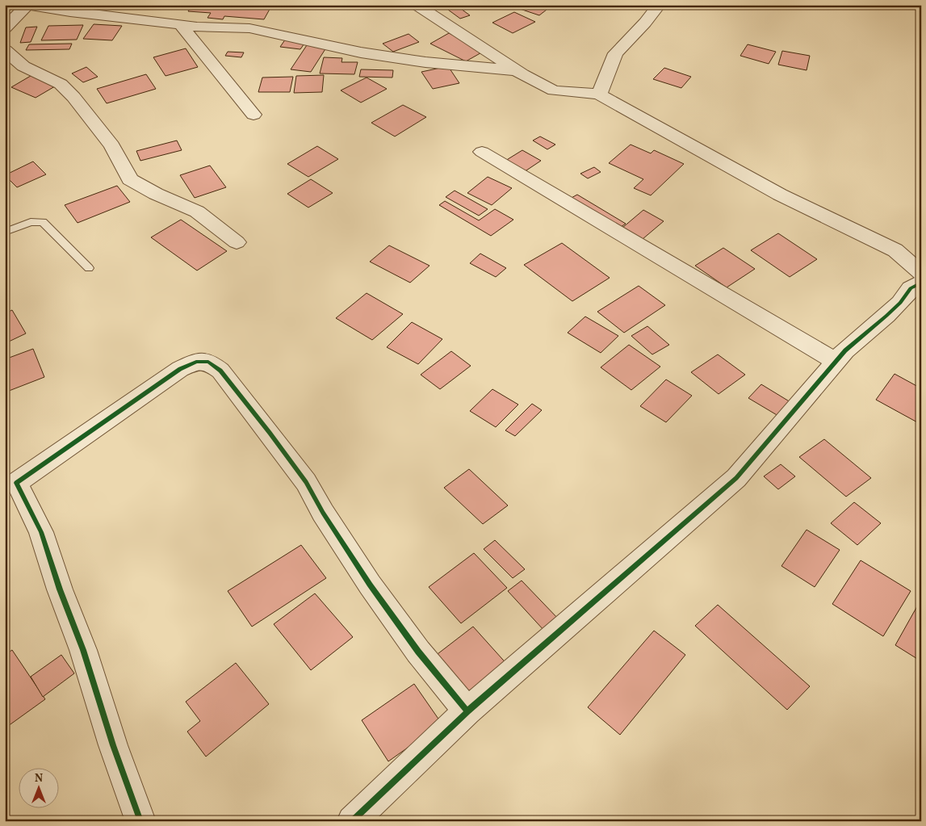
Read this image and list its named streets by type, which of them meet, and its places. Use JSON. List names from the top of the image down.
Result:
{
  "north": "top"
}
